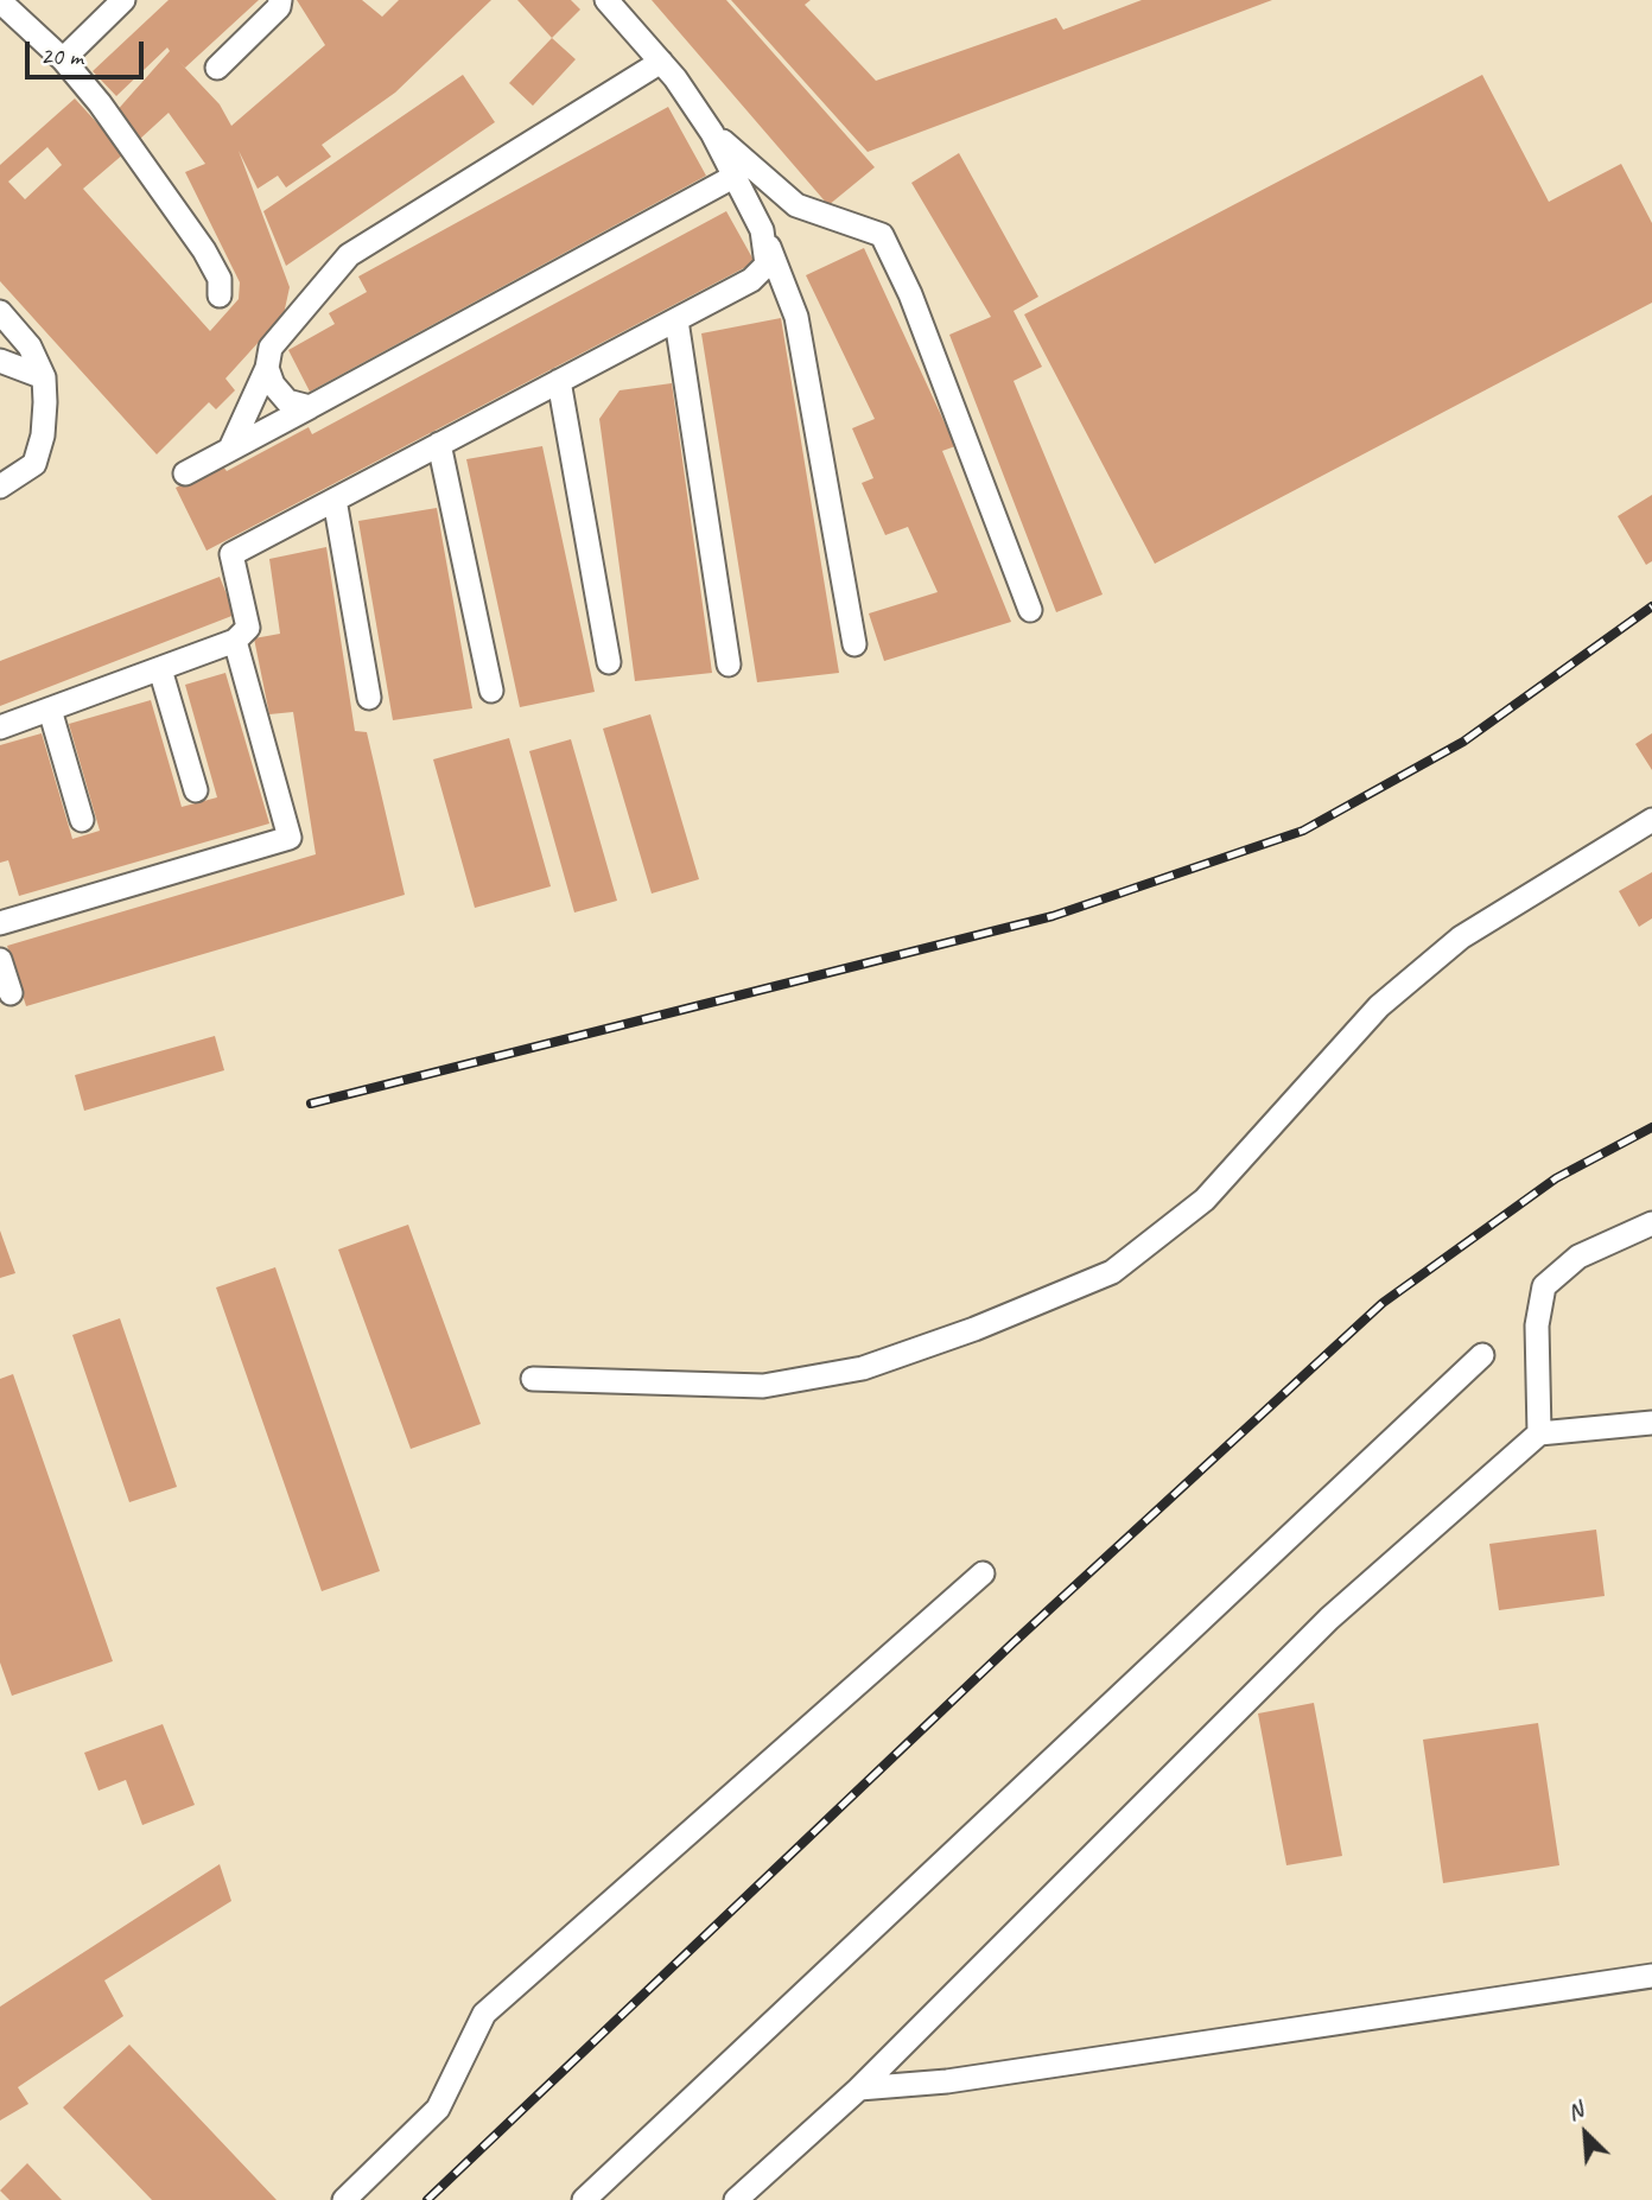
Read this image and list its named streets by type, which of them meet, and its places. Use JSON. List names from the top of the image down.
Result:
{
  "scale_bar": "20 m",
  "north": "top left"
}
